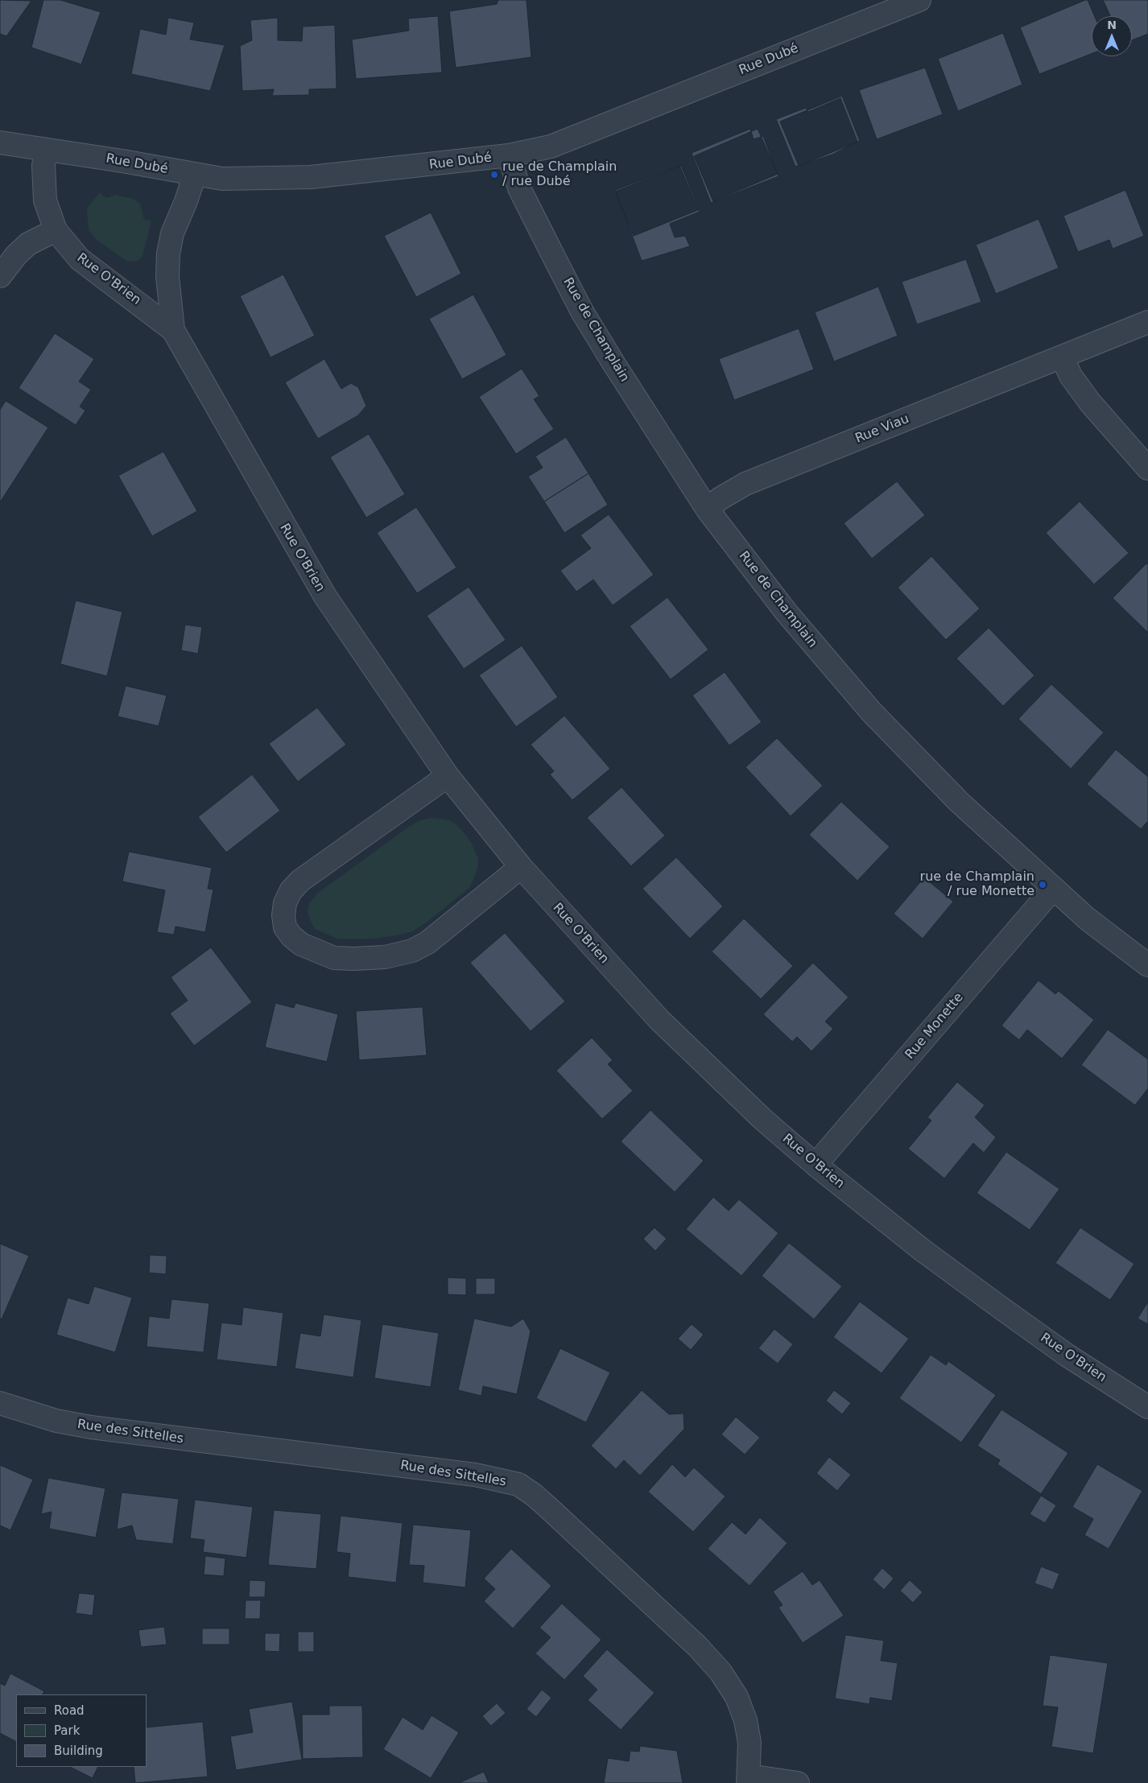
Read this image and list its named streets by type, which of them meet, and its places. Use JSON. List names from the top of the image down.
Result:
{
  "streets": {
    "street": [
      "Rue Dubé",
      "Rue O'Brien",
      "Rue de Champlain",
      "Rue Viau",
      "Rue Monette",
      "Rue des Sittelles"
    ]
  },
  "crossings": [
    ["Rue Dubé", "Rue O'Brien"],
    ["Rue Dubé", "Rue de Champlain"],
    ["Rue O'Brien", "Rue Monette"],
    ["Rue de Champlain", "Rue Viau"],
    ["Rue de Champlain", "Rue Monette"]
  ],
  "places": ["rue de Champlain / rue Dubé", "rue de Champlain / rue Monette"],
  "legend": ["Road", "Park", "Building"],
  "north": "top"
}
